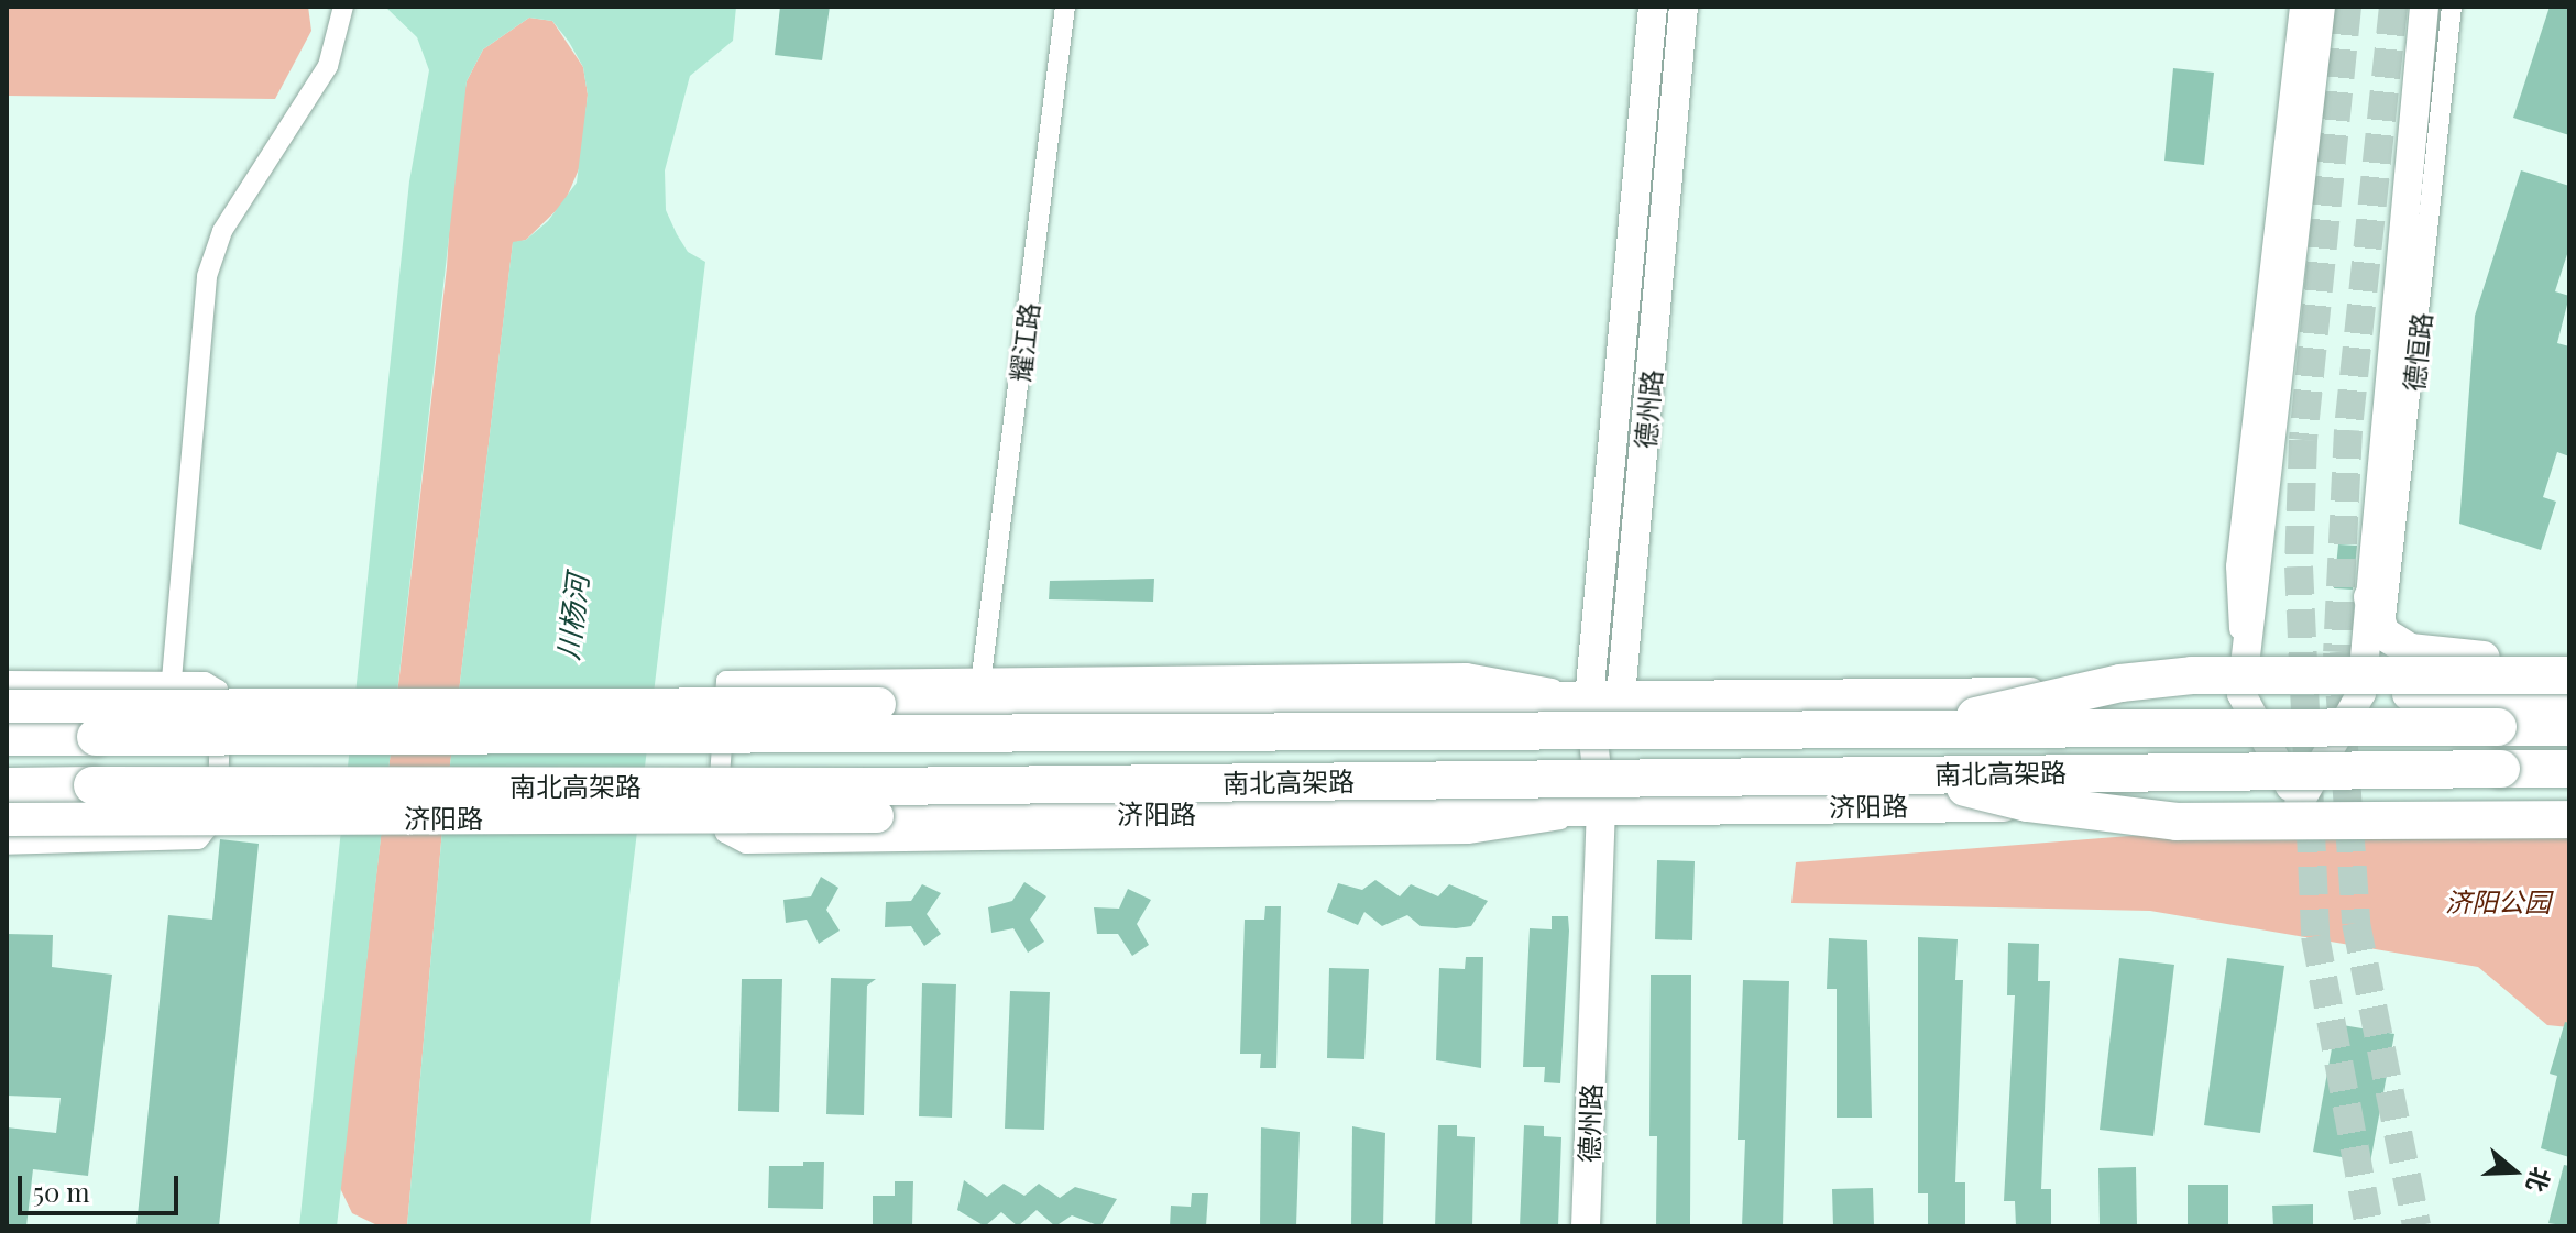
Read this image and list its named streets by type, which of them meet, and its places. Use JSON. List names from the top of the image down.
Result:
{
  "streets": {
    "highway": ["南北高架路"],
    "main road": ["济阳路"],
    "street": ["耀江路", "德恒路", "德州路"]
  },
  "crossings": [
    ["德州路", "济阳路"]
  ],
  "water": ["川杨河"],
  "parks": ["济阳公园"],
  "scale_bar": "50 m",
  "north": "right"
}
